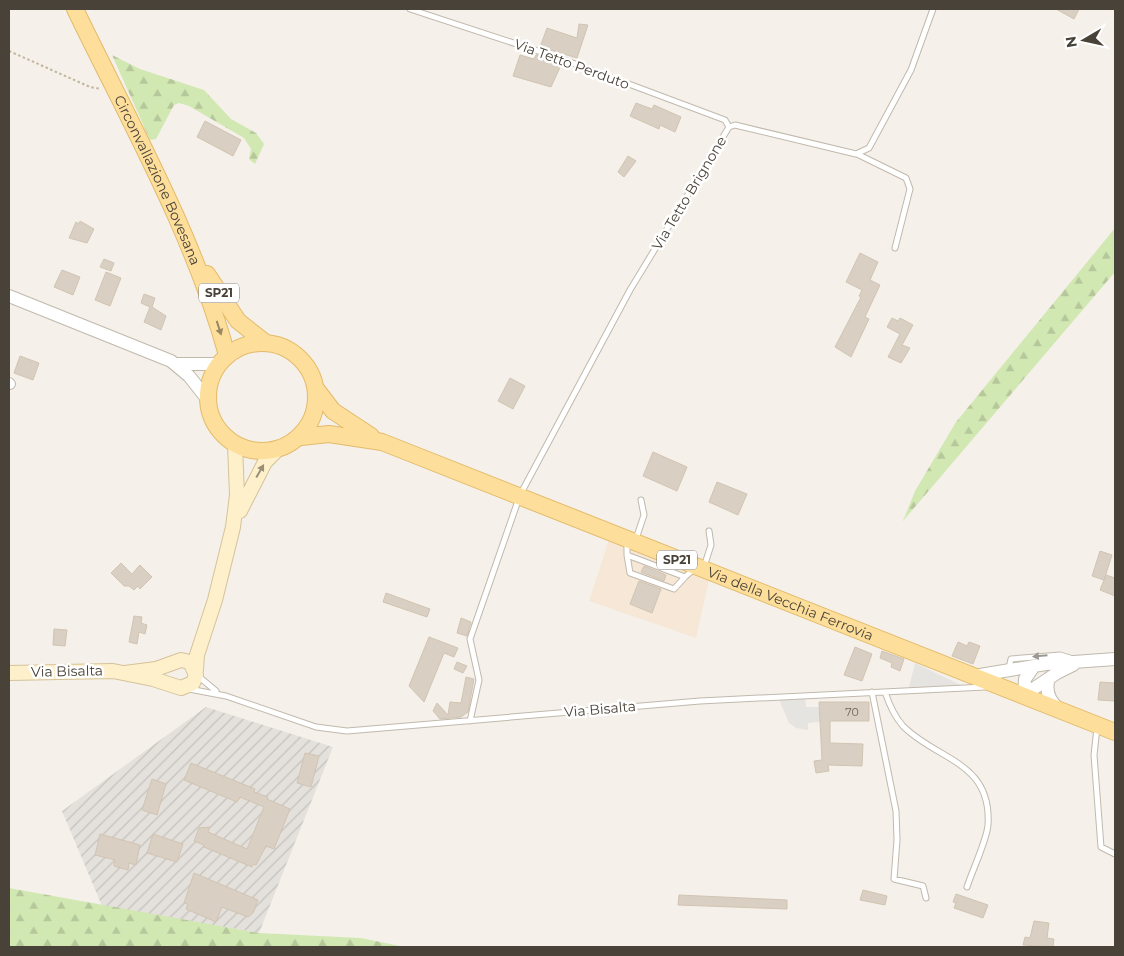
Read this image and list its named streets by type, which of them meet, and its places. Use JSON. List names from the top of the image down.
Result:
{
  "streets": {
    "main road": [
      "Circonvallazione Bovesana",
      "SP21",
      "Via della Vecchia Ferrovia",
      "Via Bisalta"
    ],
    "lane": ["Via Tetto Perduto", "Via Tetto Brignone"]
  },
  "crossings": [
    ["Via Tetto Perduto", "Via Tetto Brignone"],
    ["Circonvallazione Bovesana", "SP21"],
    ["Circonvallazione Bovesana", "Via della Vecchia Ferrovia"],
    ["Via Tetto Brignone", "Via della Vecchia Ferrovia"],
    ["Via Tetto Brignone", "Via Bisalta"],
    ["SP21", "Via della Vecchia Ferrovia"],
    ["Via della Vecchia Ferrovia", "Via Bisalta"]
  ],
  "house_numbers": ["70"],
  "north": "left"
}
